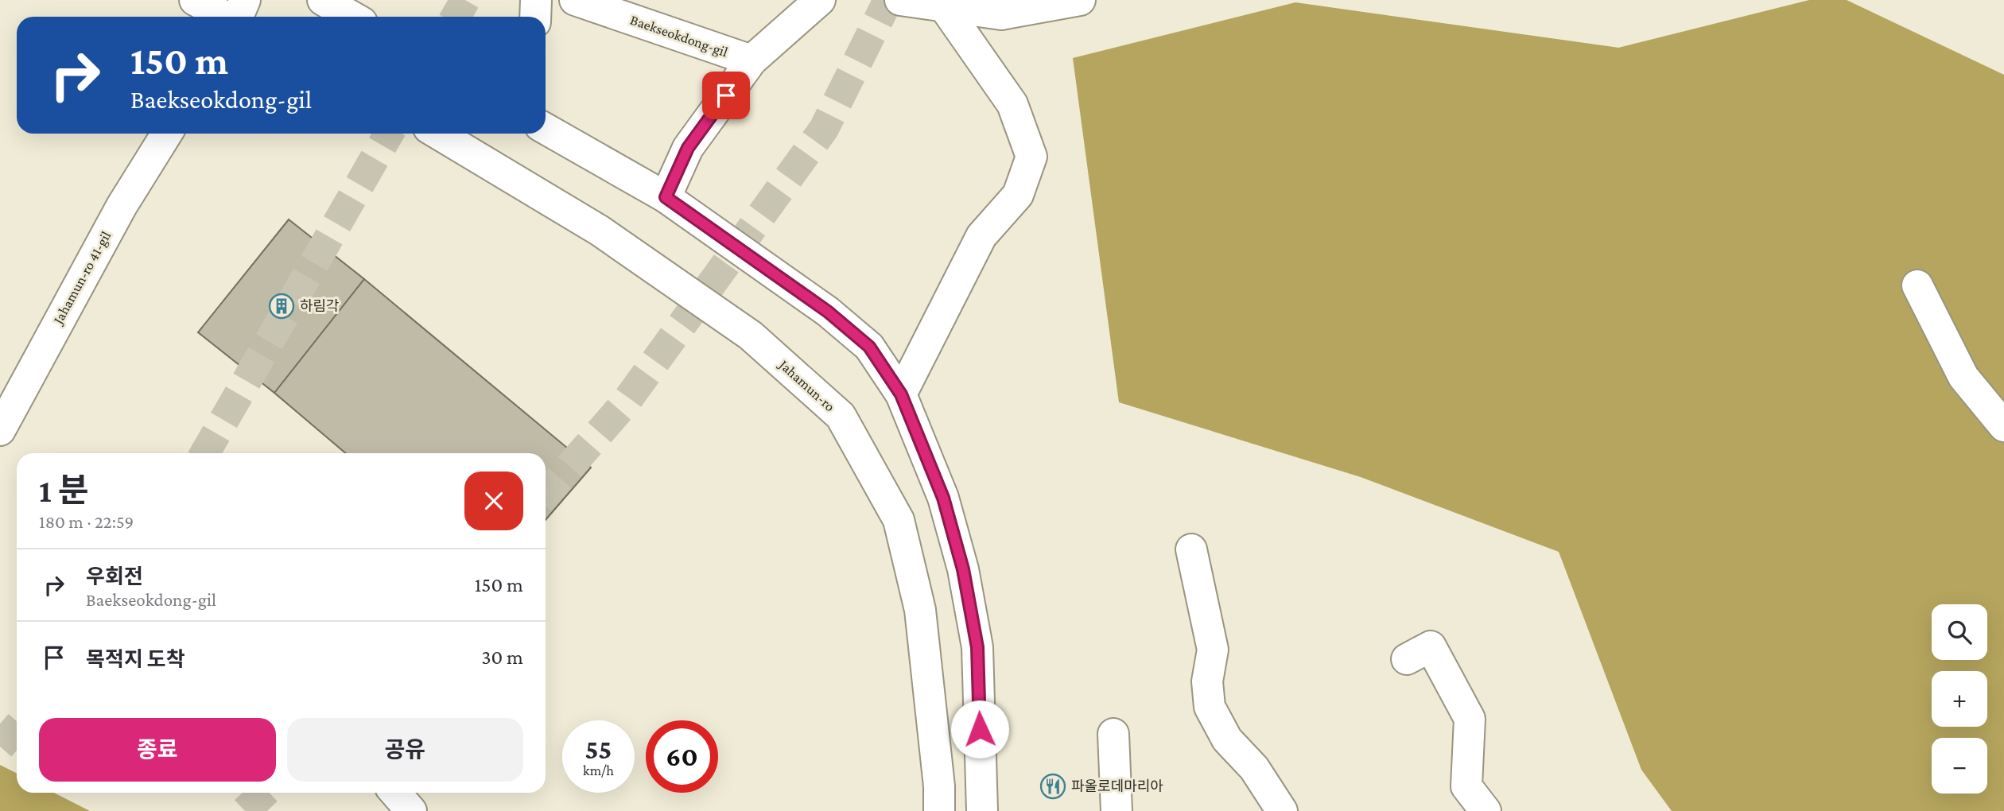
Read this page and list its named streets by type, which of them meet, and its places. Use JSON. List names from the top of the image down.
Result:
{
  "streets": {
    "street": ["Baekseokdong-gil", "Jahamun-ro 41-gil", "Jahamun-ro"]
  },
  "places": {
    "building": ["하림각"],
    "restaurant": ["파올로데마리아"]
  },
  "page": {
    "turn": ["150 m", "Baekseokdong-gil"],
    "heading": ["1 분", "180 m · 22:59"],
    "list": [
      {
        "name": "우회전",
        "note": "Baekseokdong-gil",
        "value": "150 m"
      },
      {
        "name": "목적지 도착",
        "value": "30 m"
      }
    ],
    "map_buttons": ["+", "−"],
    "buttons": ["종료", "공유"],
    "speed": "55 km/h",
    "limit": "60"
  }
}
